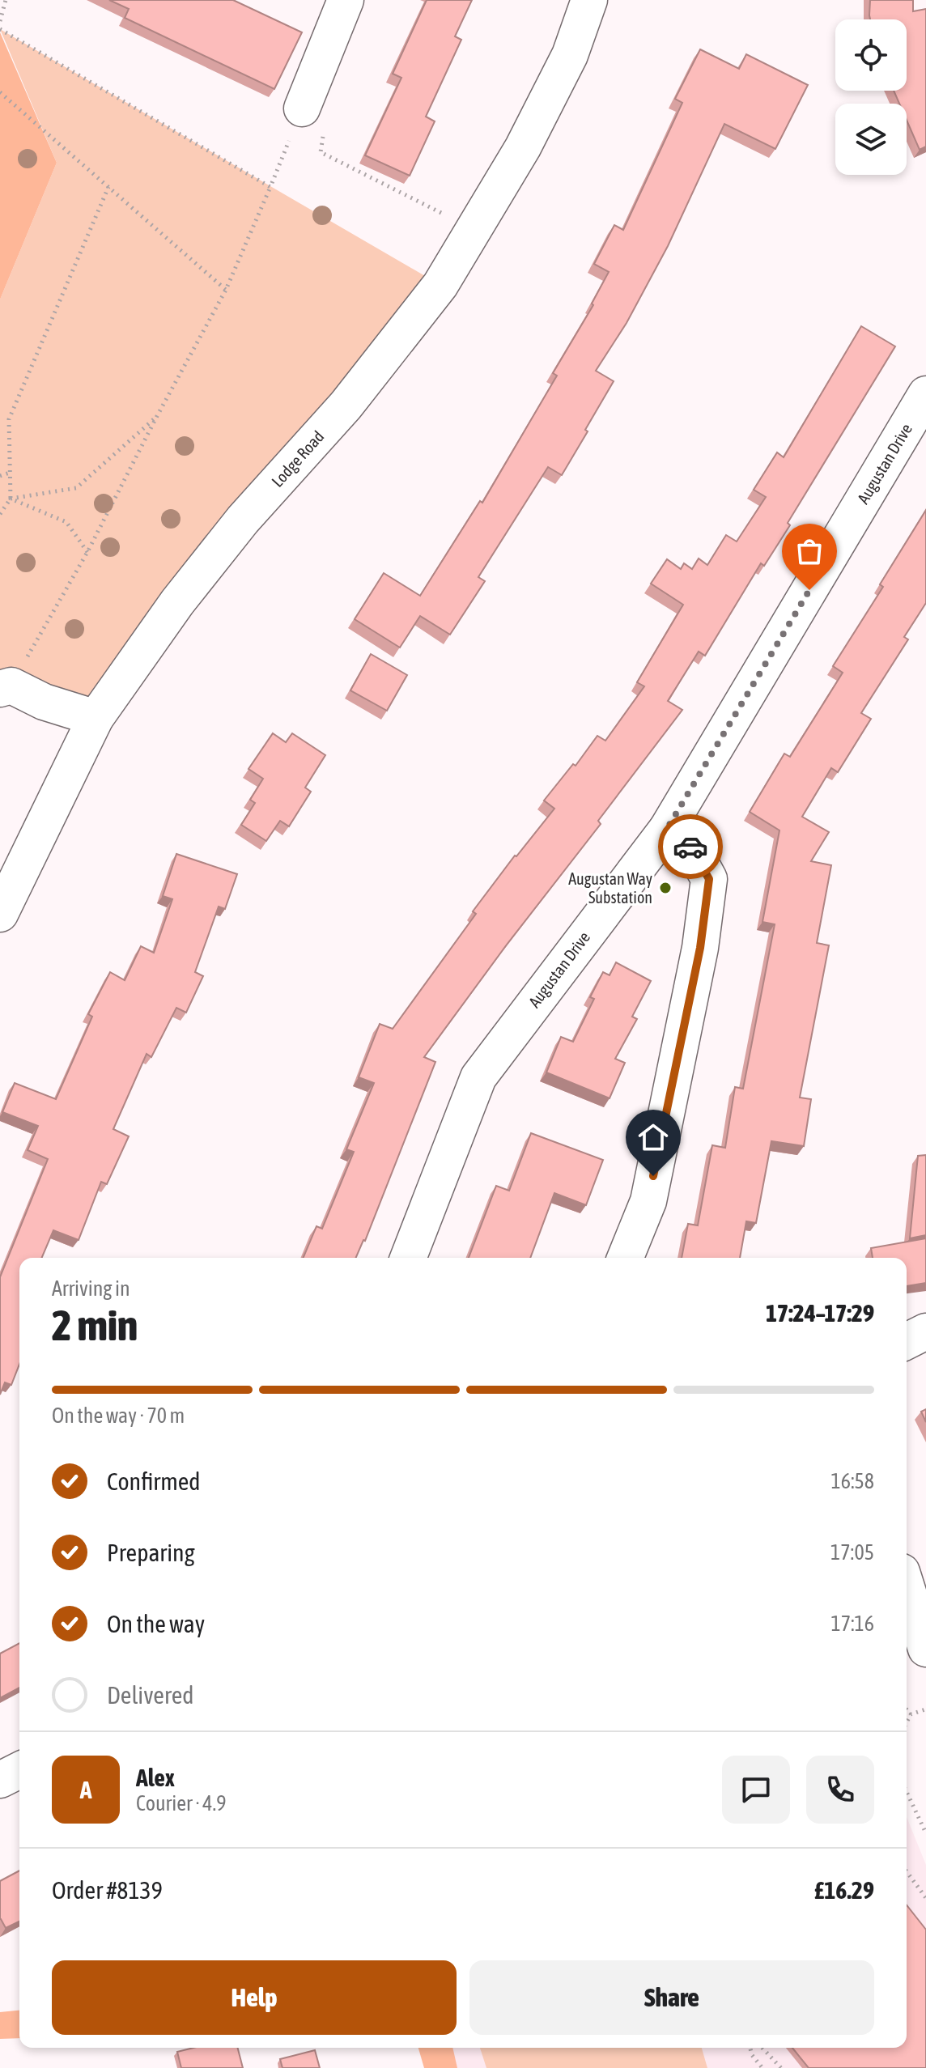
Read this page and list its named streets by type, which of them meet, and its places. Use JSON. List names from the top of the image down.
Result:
{
  "streets": {
    "street": ["Lodge Road", "Augustan Drive"]
  },
  "places": ["Augustan Way Substation"],
  "page": {
    "heading": ["2 min", "Arriving in", "17:24–17:29"],
    "panel": [
      "Alex",
      "Courier · 4.9",
      "Order #8139",
      "£16.29"
    ],
    "bar": "On the way · 70 m",
    "list": [
      ["Confirmed", "16:58"],
      ["Preparing", "17:05"],
      ["On the way", "17:16"],
      "Delivered"
    ],
    "round": "A",
    "buttons": ["Help", "Share"]
  }
}
